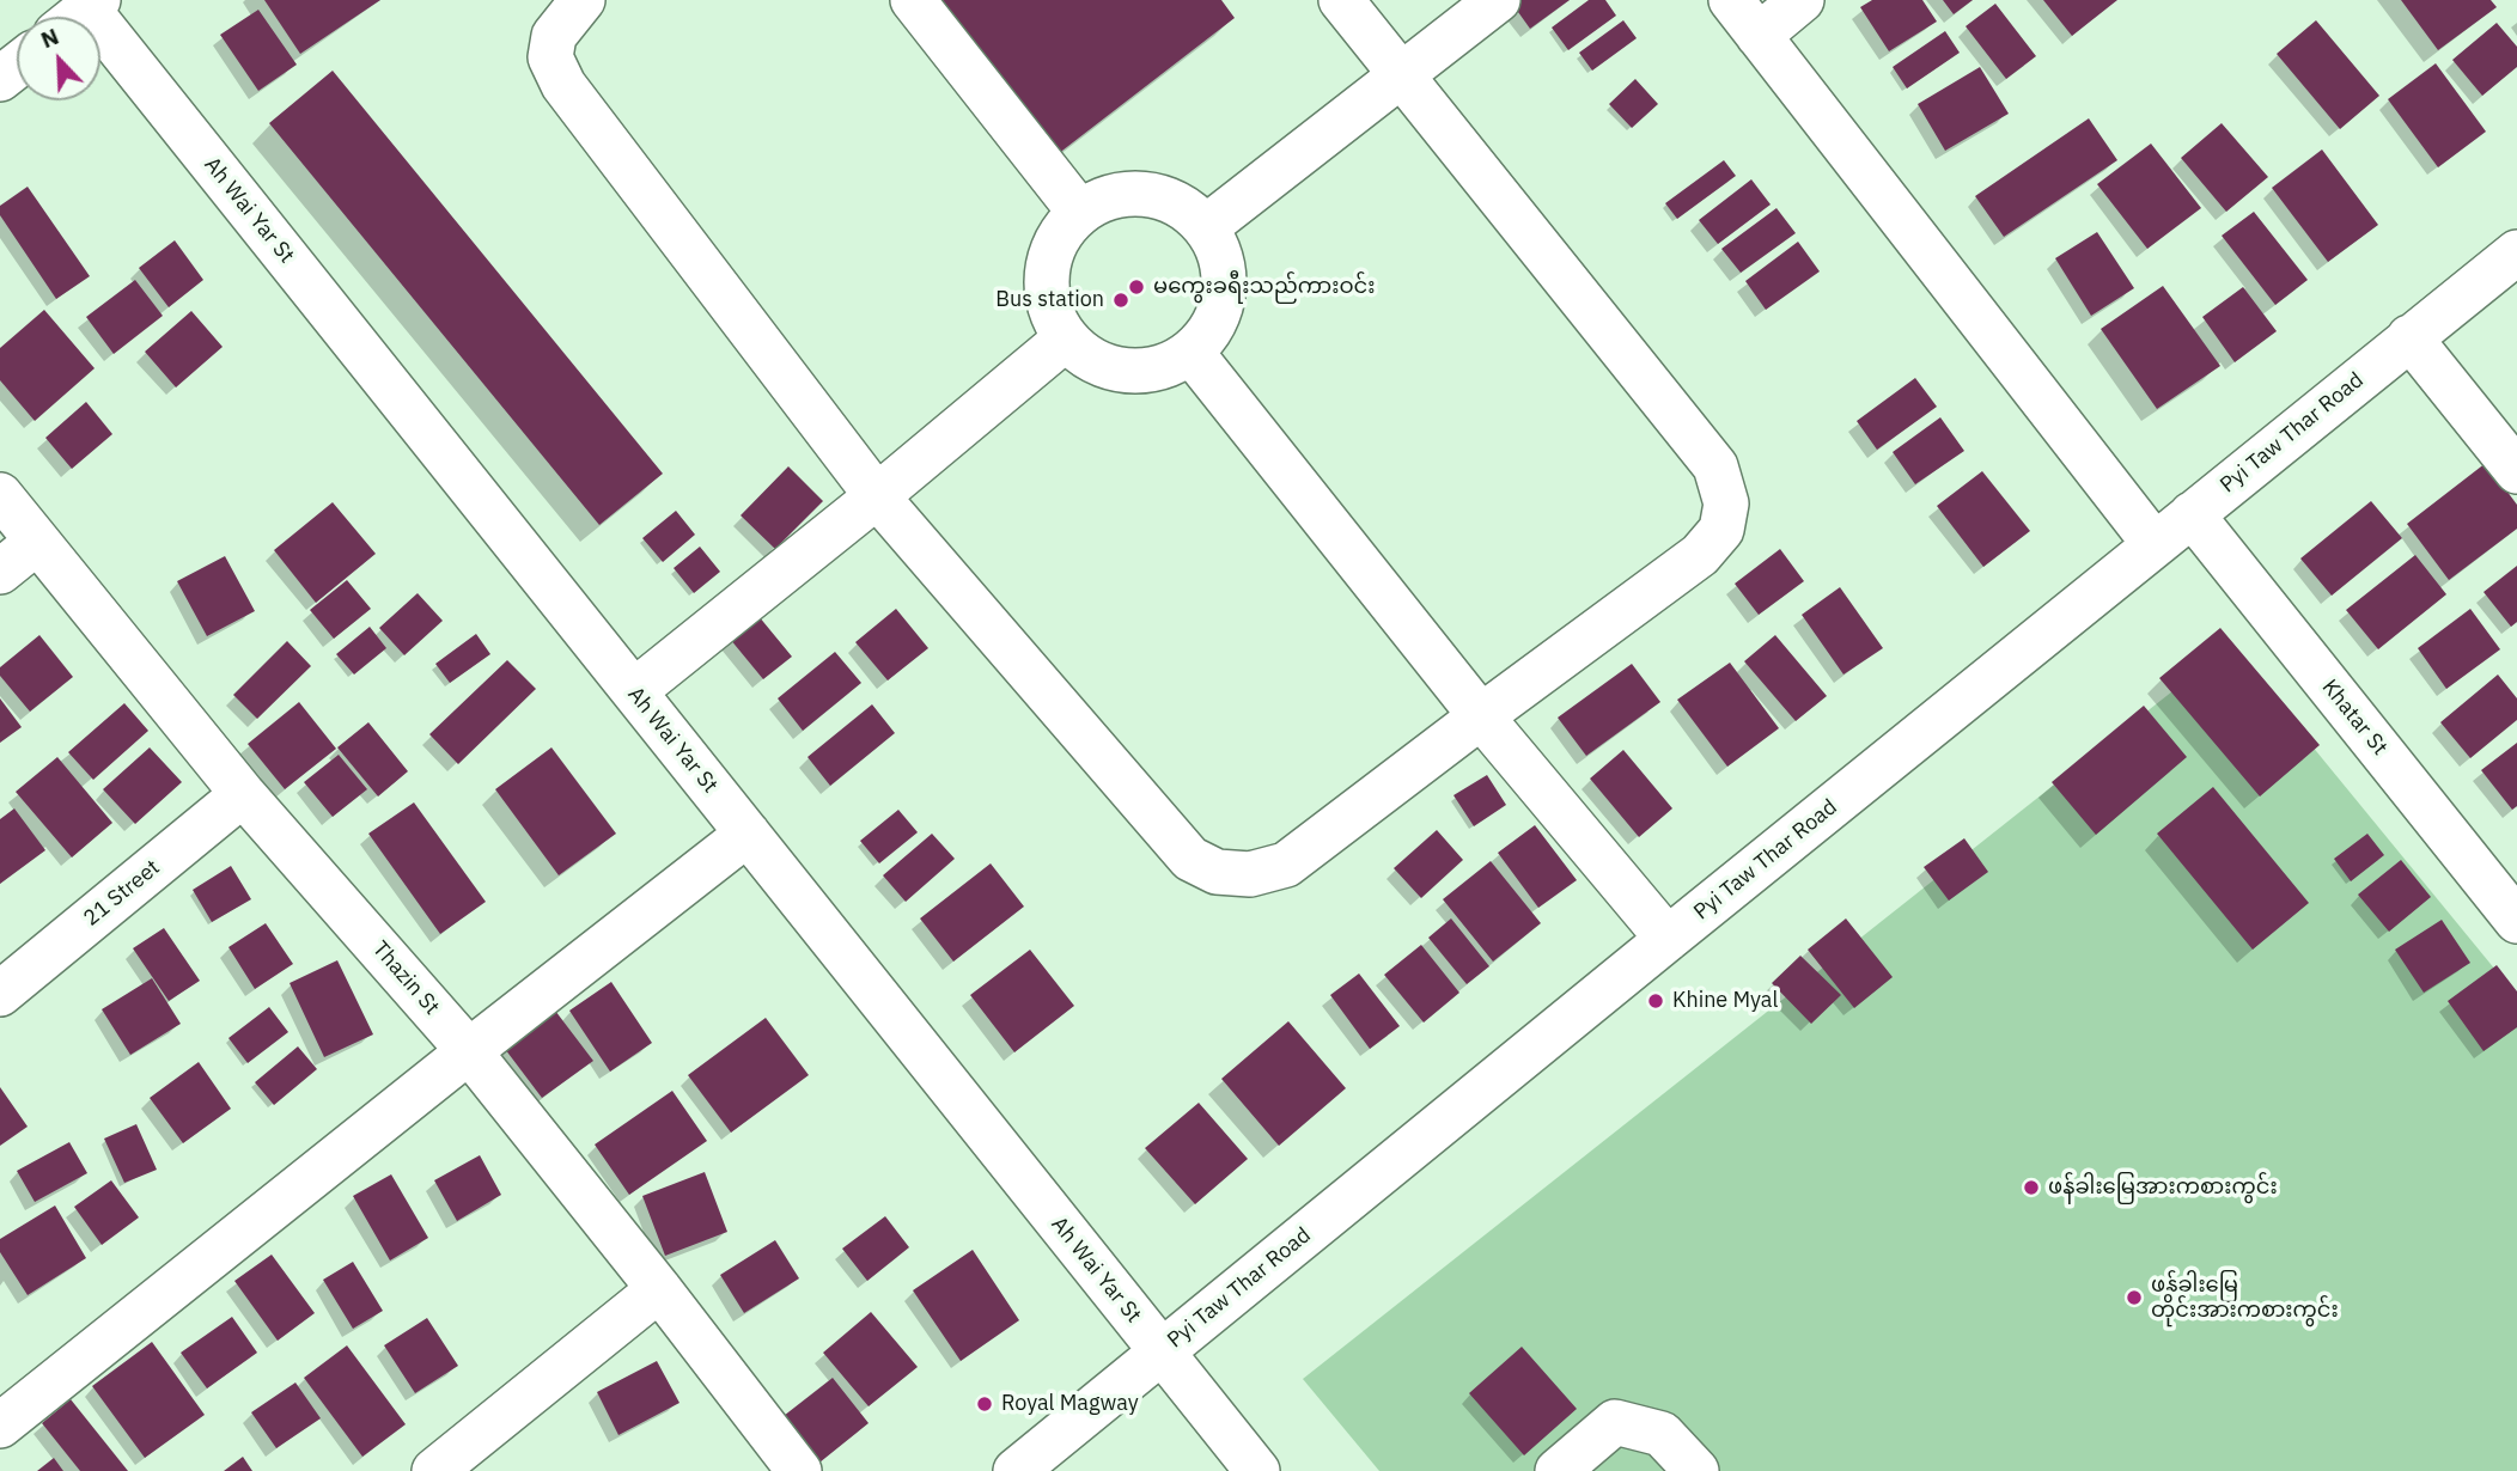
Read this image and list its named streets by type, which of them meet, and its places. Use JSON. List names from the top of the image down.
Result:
{
  "streets": {
    "street": [
      "Ah Wai Yar St",
      "Pyi Taw Thar Road",
      "Khatar St",
      "21 Street",
      "Thazin St"
    ]
  },
  "crossings": [
    ["Ah Wai Yar St", "Pyi Taw Thar Road"],
    ["Pyi Taw Thar Road", "Khatar St"],
    ["21 Street", "Thazin St"]
  ],
  "places": [
    "မကွေးခရီးသည်ကားဝင်း",
    "Bus station",
    "Khine Myal",
    "ဖန်ခါးမြေအားကစားကွင်း",
    "ဖန်ခါးမြေ တိုင်းအားကစားကွင်း",
    "Royal Magway"
  ],
  "north": "top left"
}
